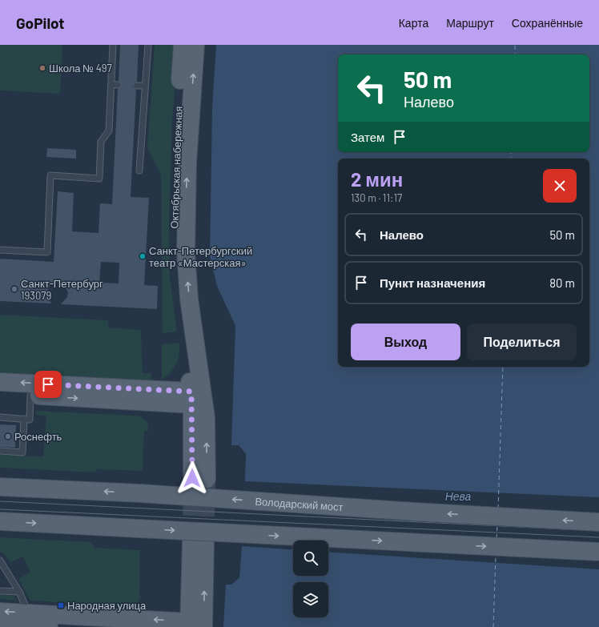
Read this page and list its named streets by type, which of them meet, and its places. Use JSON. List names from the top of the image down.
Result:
{
  "streets": {
    "main road": ["Октябрьская набережная", "Володарский мост"]
  },
  "water": ["Нева"],
  "places": {
    "other": [
      "Школа № 497",
      "Санкт-Петербургский театр «Мастерская»",
      "Санкт-Петербург 193079",
      "Роснефть"
    ],
    "transit": ["Народная улица"]
  },
  "page": {
    "header": "GoPilot",
    "nav": ["Карта", "Маршрут", "Сохранённые"],
    "turn": ["50 m", "Налево"],
    "then": "Затем",
    "heading": ["2 мин", "130 m · 11:17"],
    "list": [
      {
        "name": "Налево",
        "value": "50 m"
      },
      {
        "name": "Пункт назначения",
        "value": "80 m"
      }
    ],
    "buttons": ["Выход", "Поделиться"]
  }
}
